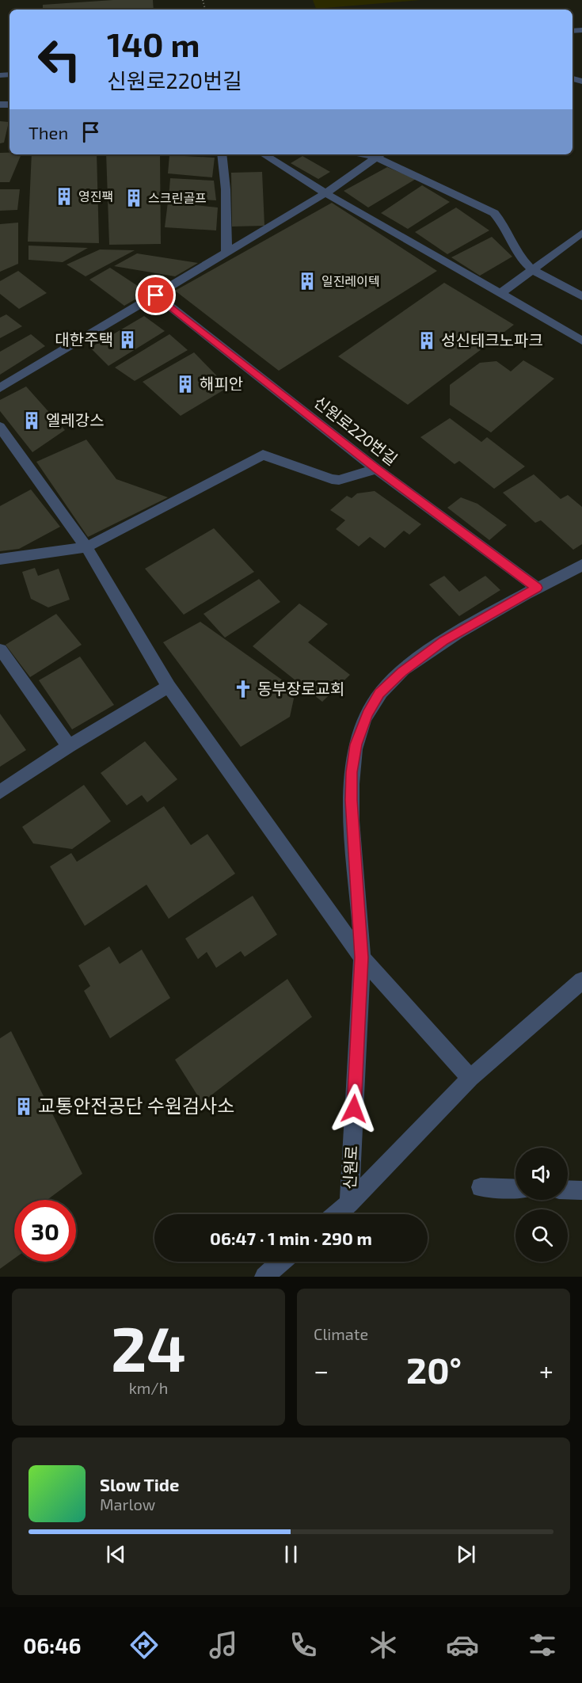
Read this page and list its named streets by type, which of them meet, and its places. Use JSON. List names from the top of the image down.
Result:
{
  "streets": {
    "street": ["신원로220번길", "신원로"]
  },
  "crossings": [
    ["신원로220번길", "신원로"]
  ],
  "places": {
    "building": [
      "영진팩",
      "스크린골프",
      "일진레이텍",
      "대한주택",
      "성신테크노파크",
      "해피안",
      "엘레강스",
      "교통안전공단 수원검사소"
    ],
    "church": ["동부장로교회"]
  },
  "page": {
    "turn": ["140 m", "신원로220번길"],
    "then": "Then",
    "limit": "30",
    "trip": "06:47 · 1 min · 290 m",
    "tile": [
      ["24", "km/h"],
      "Climate"
    ],
    "heat": ["−", "20°", "+"],
    "song": ["Slow Tide", "Marlow"],
    "tabs": "06:46"
  }
}
